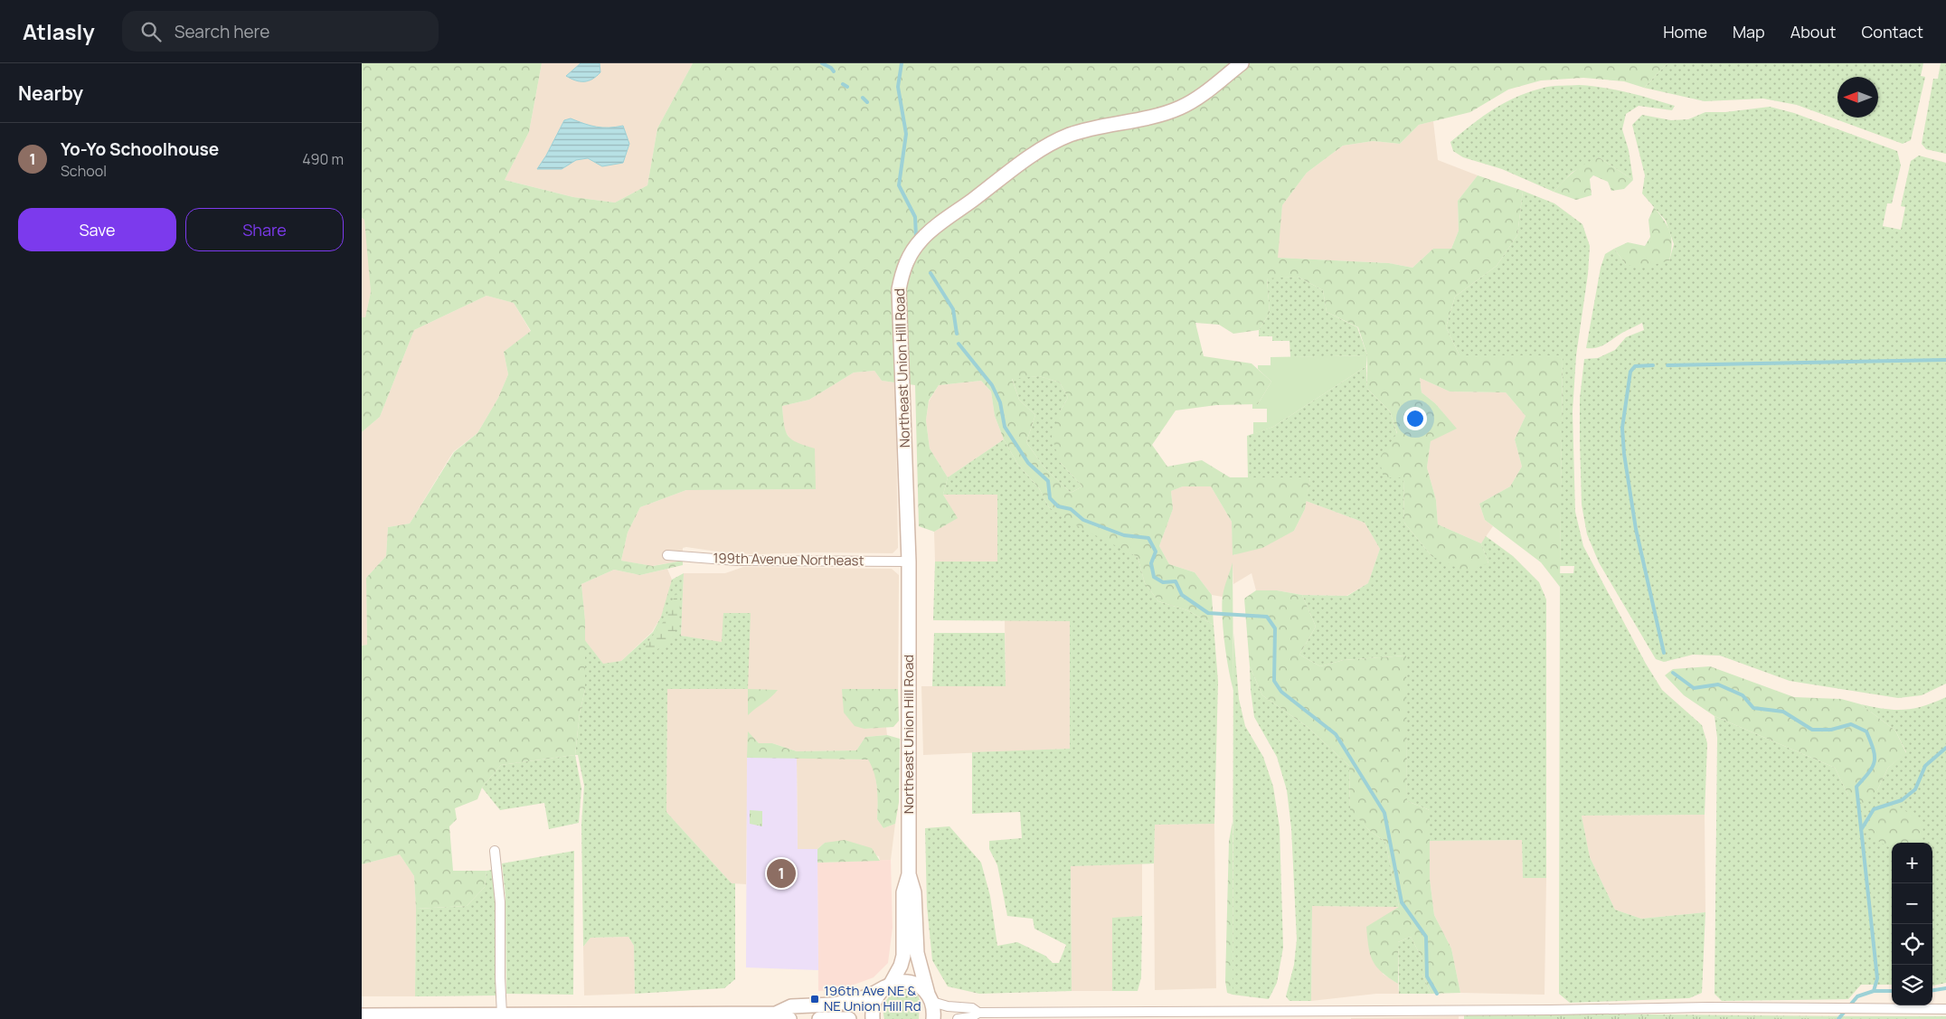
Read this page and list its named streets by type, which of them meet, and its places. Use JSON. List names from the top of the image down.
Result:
{
  "streets": {
    "street": ["Northeast Union Hill Road", "199th Avenue Northeast"]
  },
  "crossings": [
    ["Northeast Union Hill Road", "199th Avenue Northeast"]
  ],
  "places": {
    "transit": ["196th Ave NE & NE Union Hill Rd"]
  },
  "north": "left",
  "page": {
    "header": "Atlasly",
    "search": "Search here",
    "nav": [
      "Home",
      "Map",
      "About",
      "Contact"
    ],
    "heading": "Nearby",
    "list": [
      {
        "mark": "1",
        "name": "Yo-Yo Schoolhouse",
        "note": "School",
        "value": "490 m"
      }
    ],
    "buttons": ["Save", "Share"],
    "map_buttons": ["+", "−"],
    "pins": "1"
  }
}
